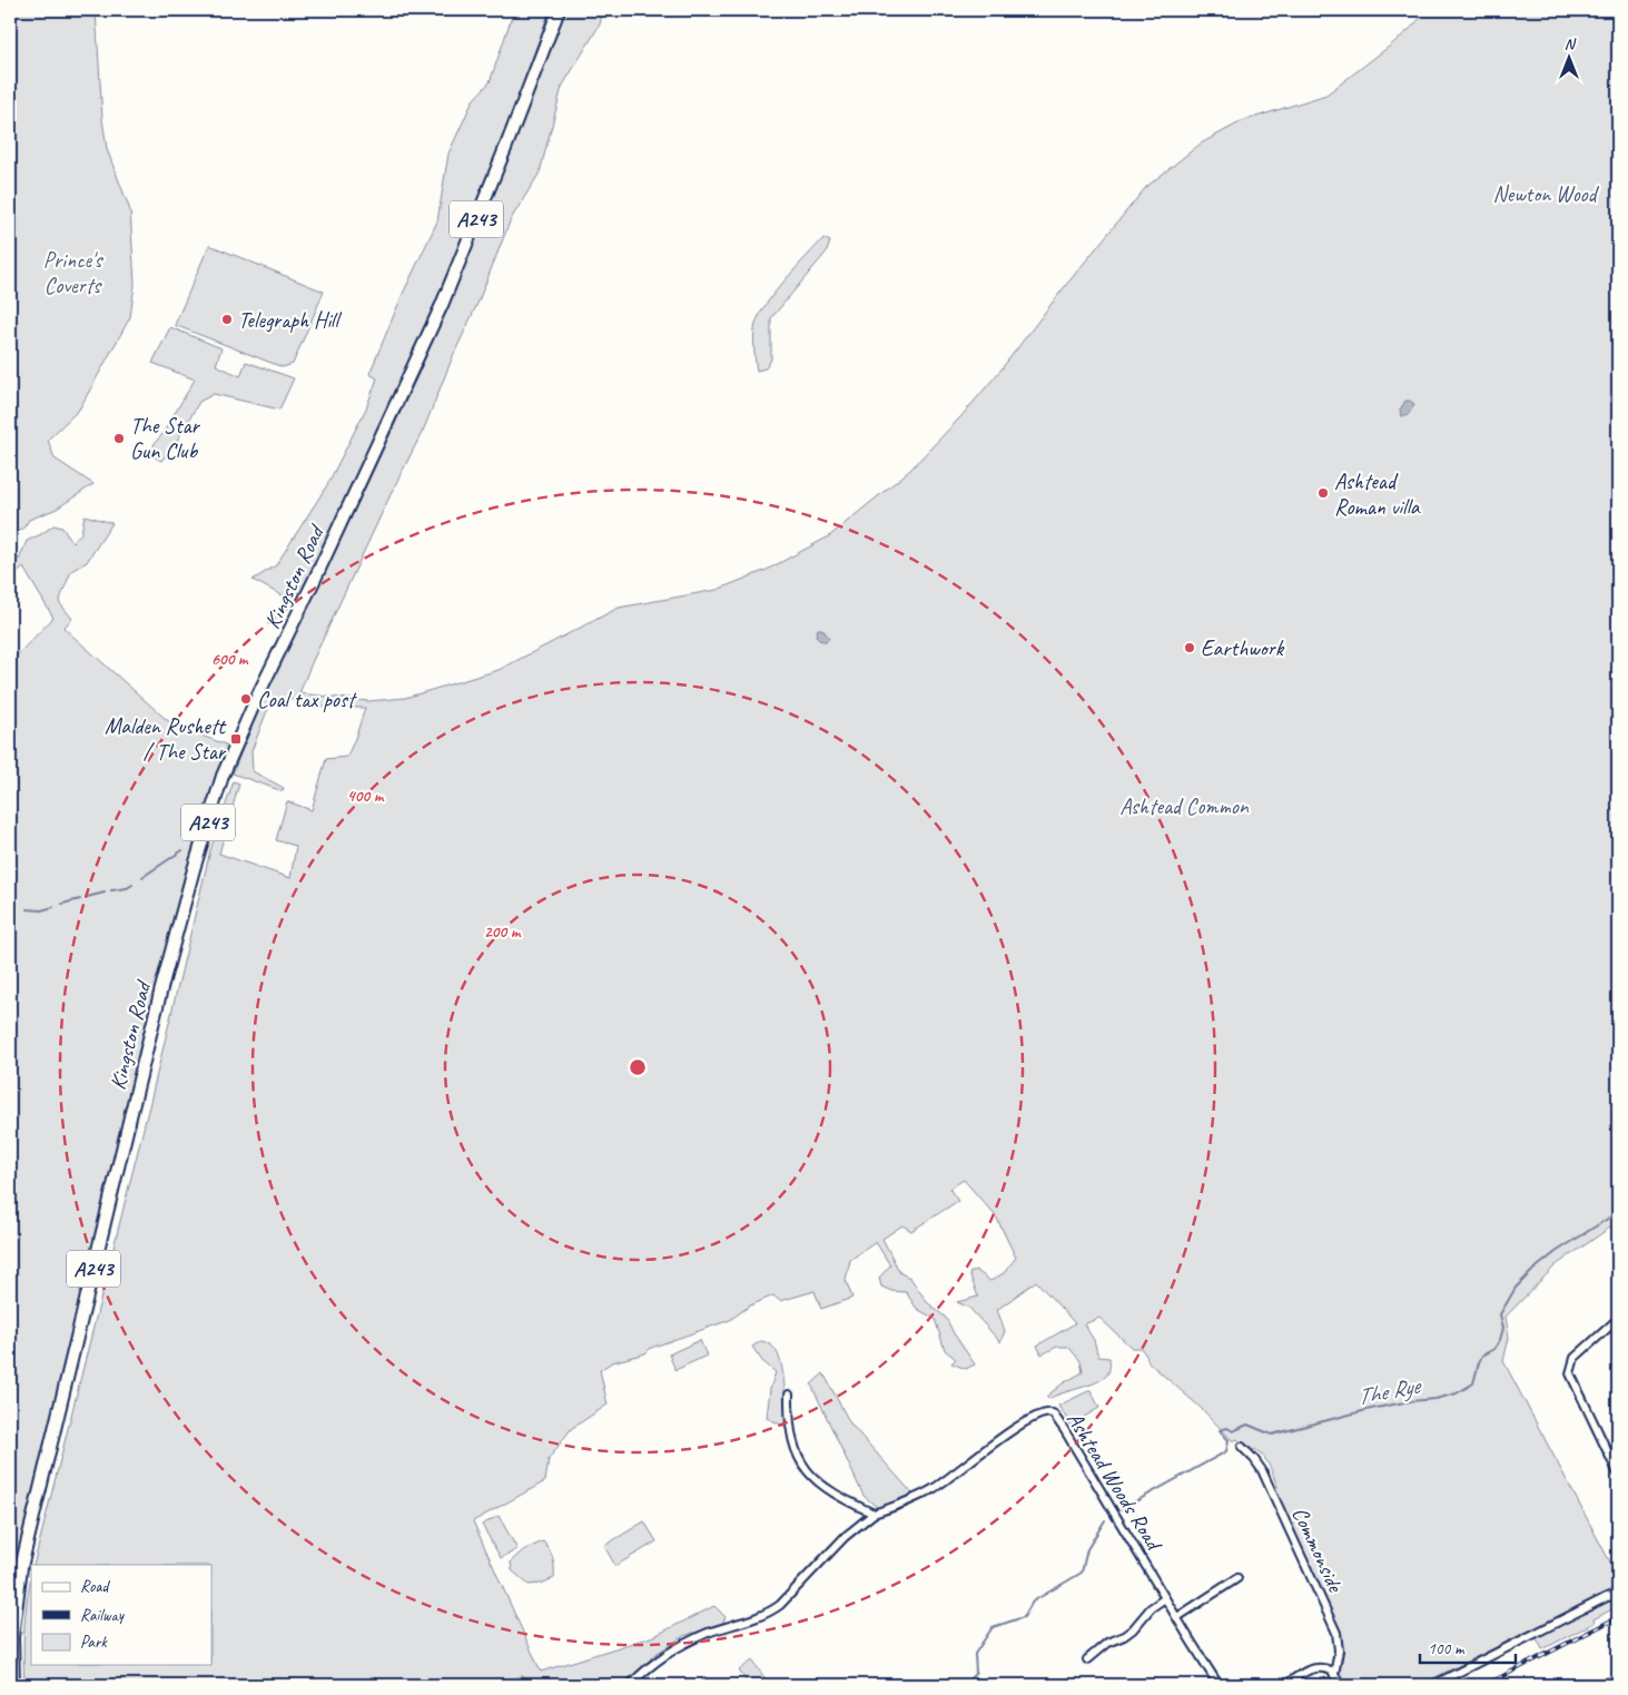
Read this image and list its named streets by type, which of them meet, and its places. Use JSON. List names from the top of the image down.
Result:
{
  "streets": {
    "highway": ["A243", "Kingston Road"],
    "street": ["Ashtead Woods Road", "Commonside"]
  },
  "water": ["The Rye"],
  "parks": ["Newton Wood", "Prince's Coverts", "Ashtead Common"],
  "places": {
    "other": [
      "Telegraph Hill",
      "The Star Gun Club",
      "Ashtead Roman villa",
      "Earthwork",
      "Coal tax post"
    ],
    "transit": ["Malden Rushett / The Star"]
  },
  "legend": ["Road", "Railway", "Park"],
  "scale_bar": "100 m",
  "north": "top",
  "rings": ["600 m", "400 m", "200 m"]
}
